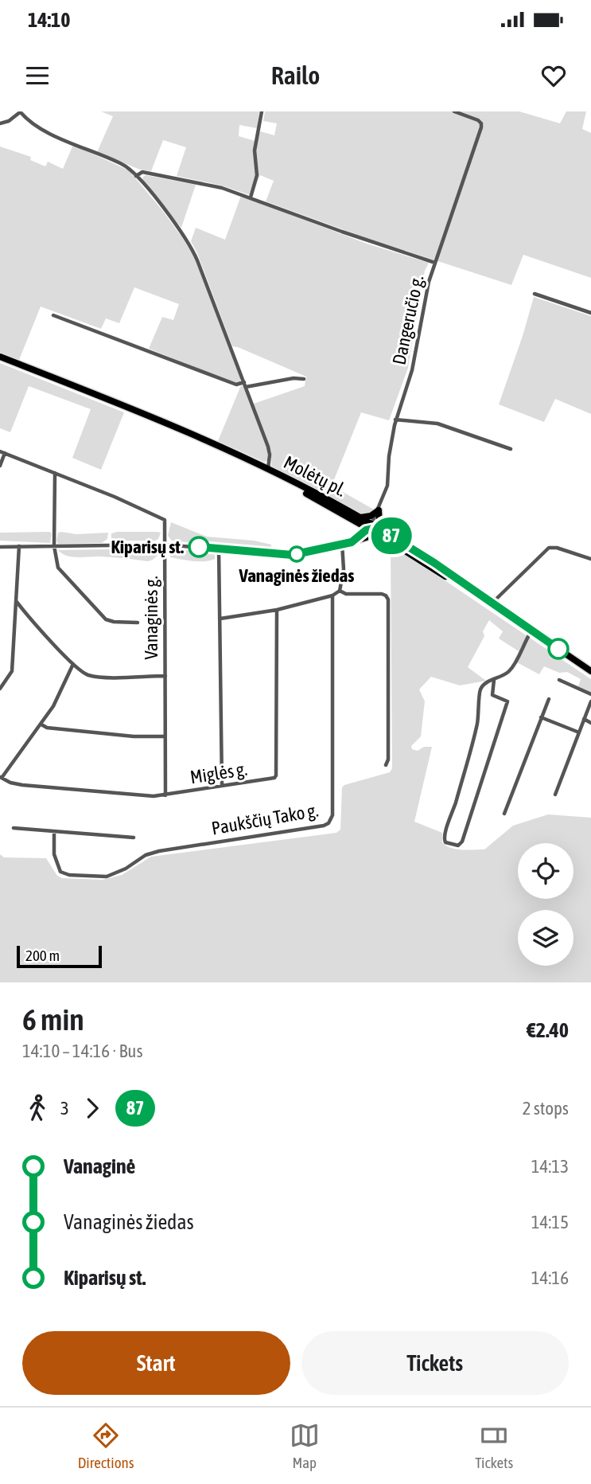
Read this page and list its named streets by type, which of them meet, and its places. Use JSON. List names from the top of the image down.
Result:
{
  "streets": {
    "highway": ["Molėtų pl."],
    "street": [
      "Dangeručio g.",
      "Vanaginės g.",
      "Miglės g.",
      "Paukščių Tako g."
    ]
  },
  "crossings": [
    ["Dangeručio g.", "Molėtų pl."],
    ["Vanaginės g.", "Miglės g."]
  ],
  "places": ["Kiparisų st.", "Vanaginės žiedas"],
  "lines": ["bus line 87"],
  "scale_bar": "200 m",
  "page": {
    "status": "14:10",
    "header": "Railo",
    "on_map": "87",
    "scale": "200 m",
    "heading": ["6 min", "14:10 – 14:16 · Bus", "€2.40"],
    "legs": ["3", "87", "2 stops"],
    "list": [
      {
        "name": "Vanaginė",
        "value": "14:13"
      },
      {
        "name": "Vanaginės žiedas",
        "value": "14:15"
      },
      {
        "name": "Kiparisų st.",
        "value": "14:16"
      }
    ],
    "buttons": ["Start", "Tickets"],
    "tabs": ["Directions", "Map", "Tickets"]
  }
}
